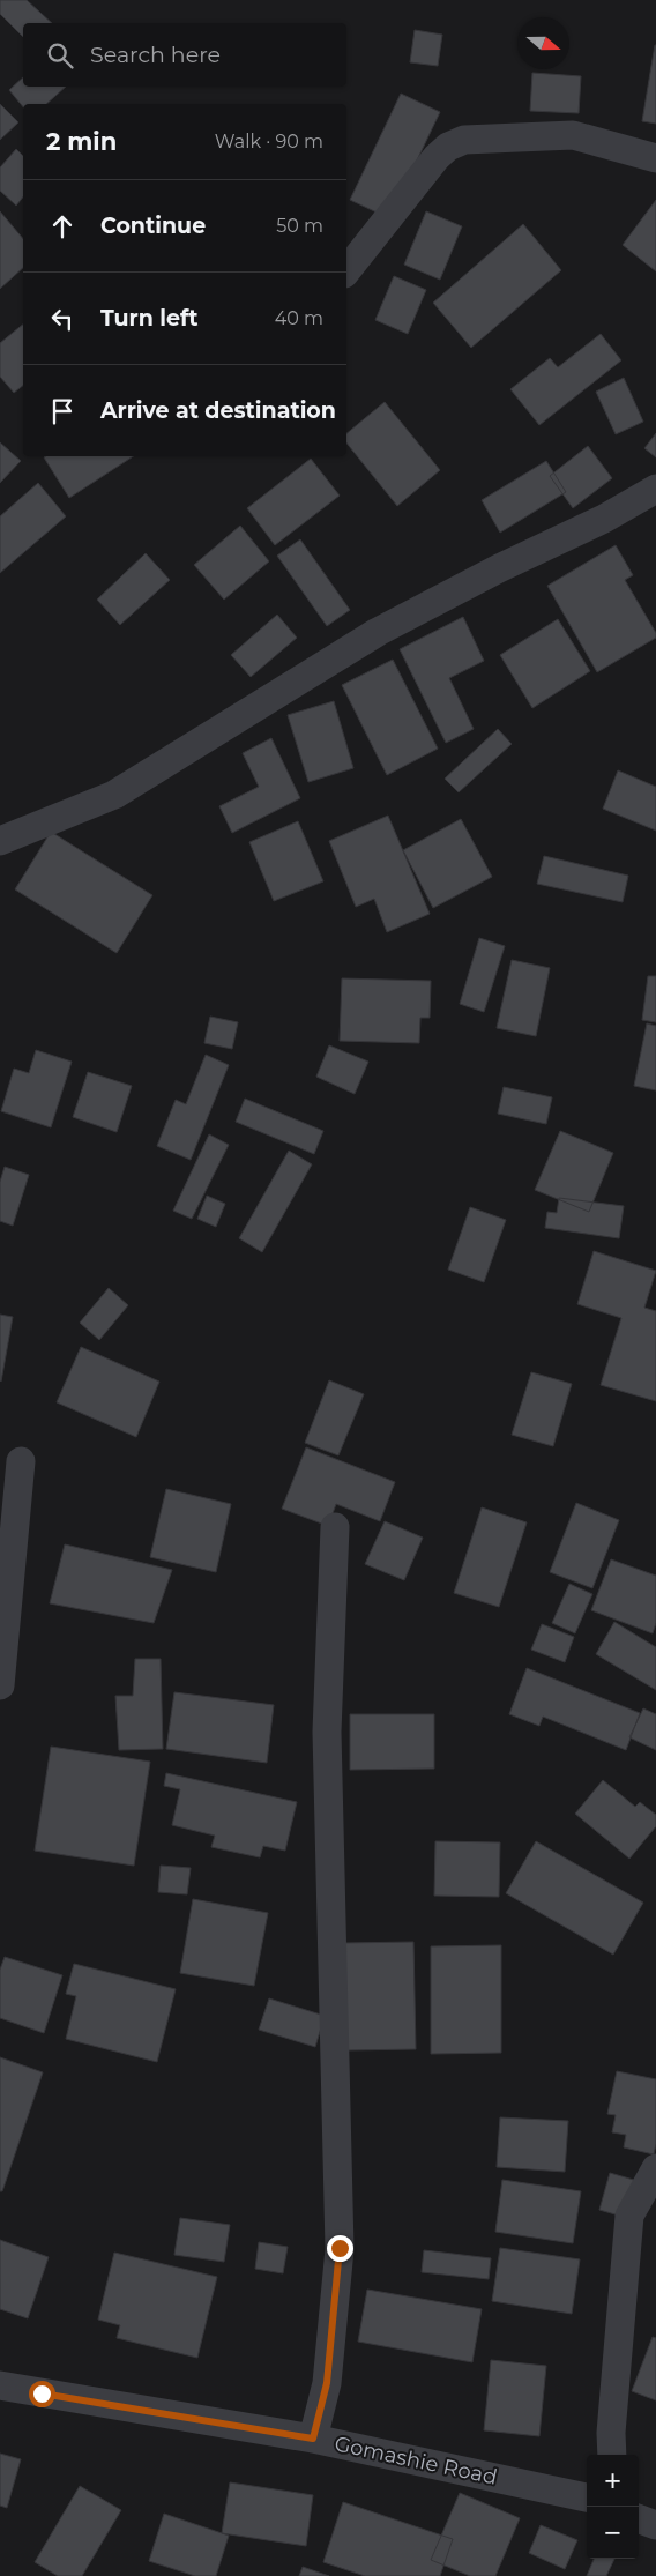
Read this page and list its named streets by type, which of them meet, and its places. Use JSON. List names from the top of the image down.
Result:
{
  "streets": {
    "street": ["Gomashie Road"]
  },
  "north": "right",
  "page": {
    "search": "Search here",
    "heading": ["2 min", "Walk · 90 m"],
    "list": [
      ["Continue", "50 m"],
      ["Turn left", "40 m"],
      "Arrive at destination"
    ],
    "map_buttons": ["+", "−"]
  }
}
